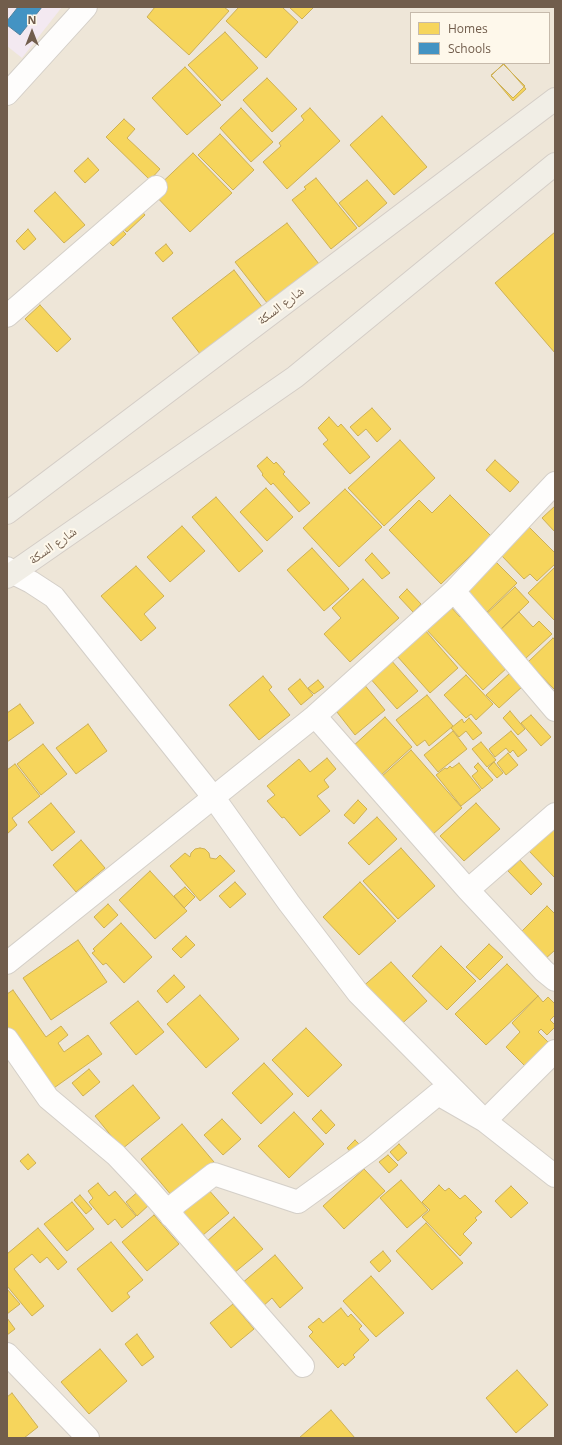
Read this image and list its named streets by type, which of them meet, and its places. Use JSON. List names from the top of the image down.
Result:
{
  "streets": {
    "main road": ["شارع السكة"]
  },
  "legend": ["Homes", "Schools"],
  "north": "top"
}
